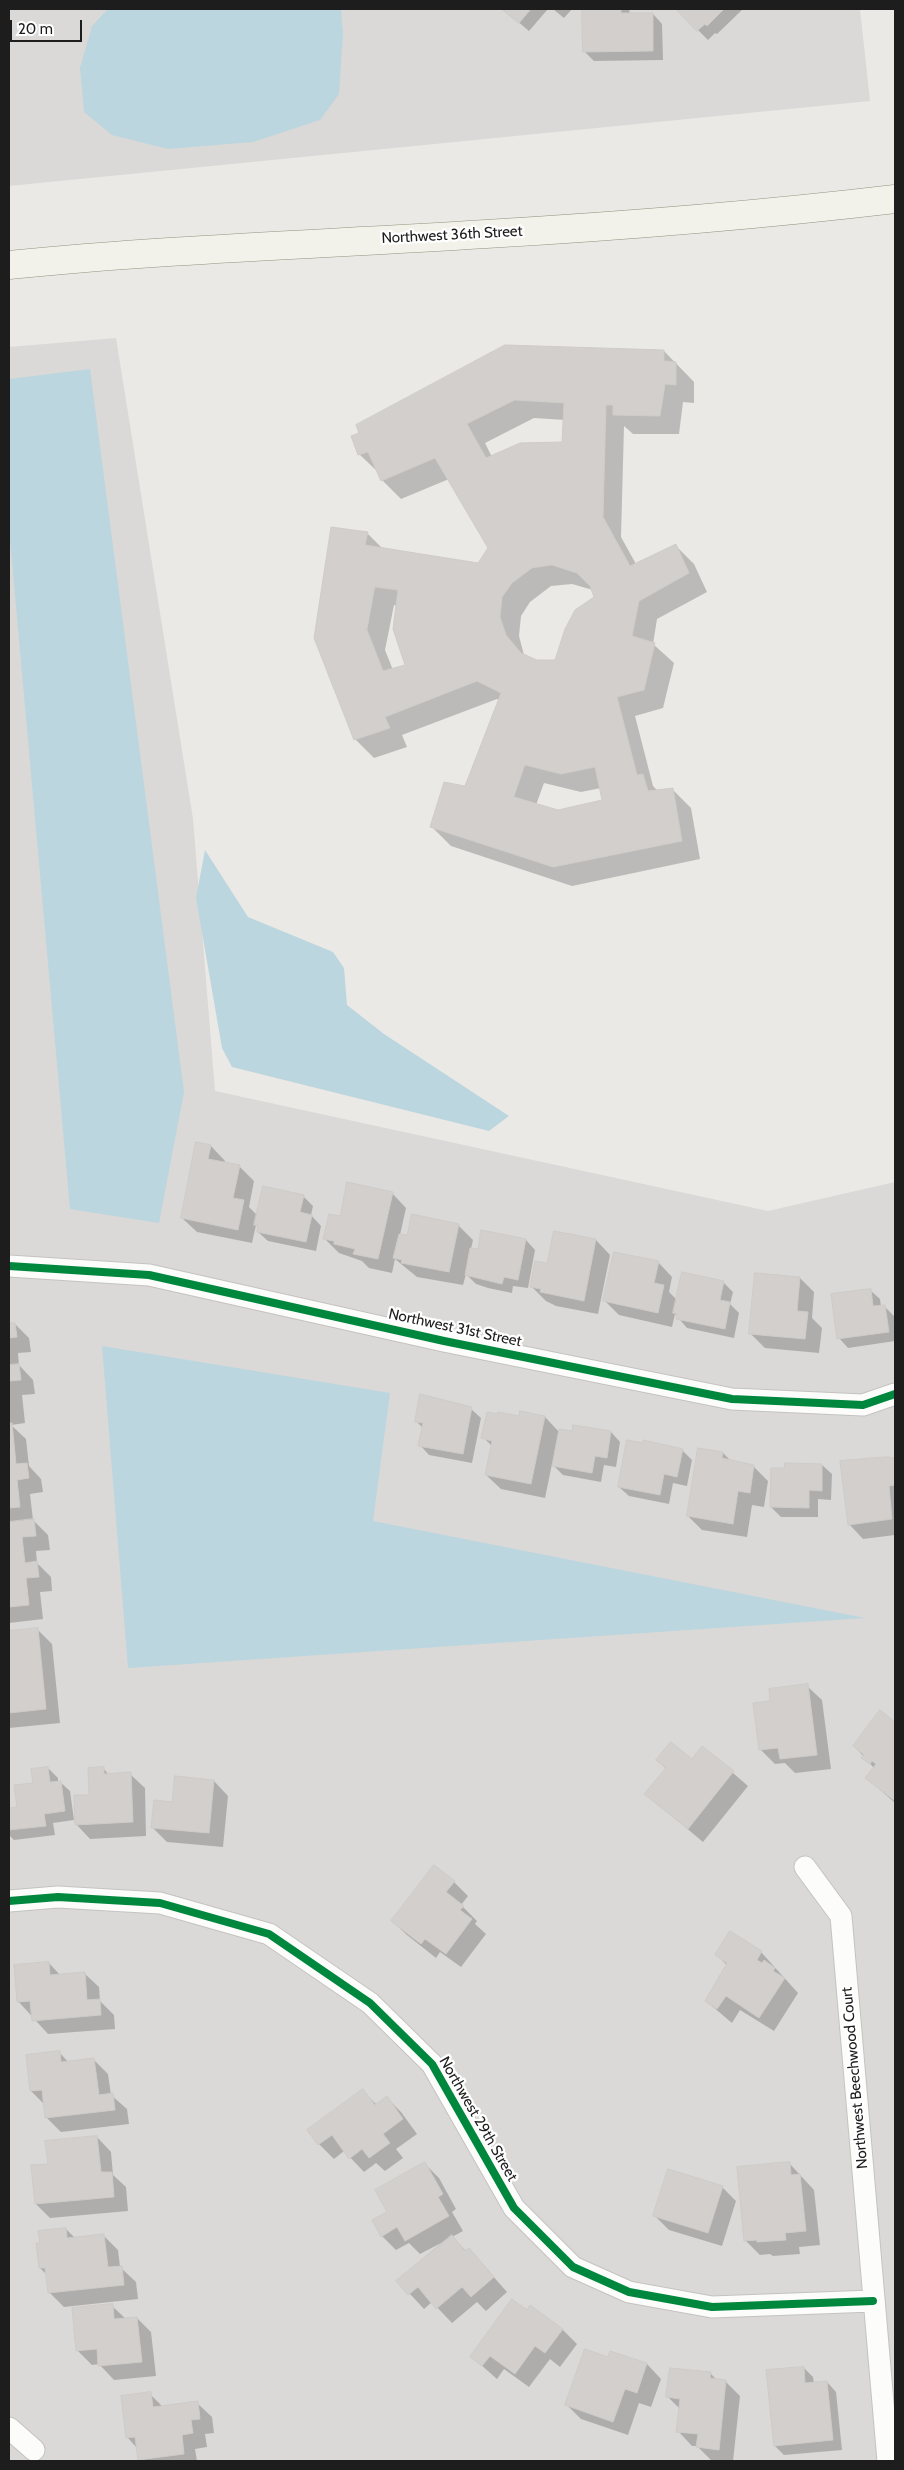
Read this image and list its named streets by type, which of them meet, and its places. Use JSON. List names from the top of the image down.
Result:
{
  "streets": {
    "main road": ["Northwest 36th Street"],
    "street": ["Northwest 31st Street", "Northwest Beechwood Court", "Northwest 29th Street"]
  },
  "crossings": [
    ["Northwest Beechwood Court", "Northwest 29th Street"]
  ],
  "scale_bar": "20 m"
}
